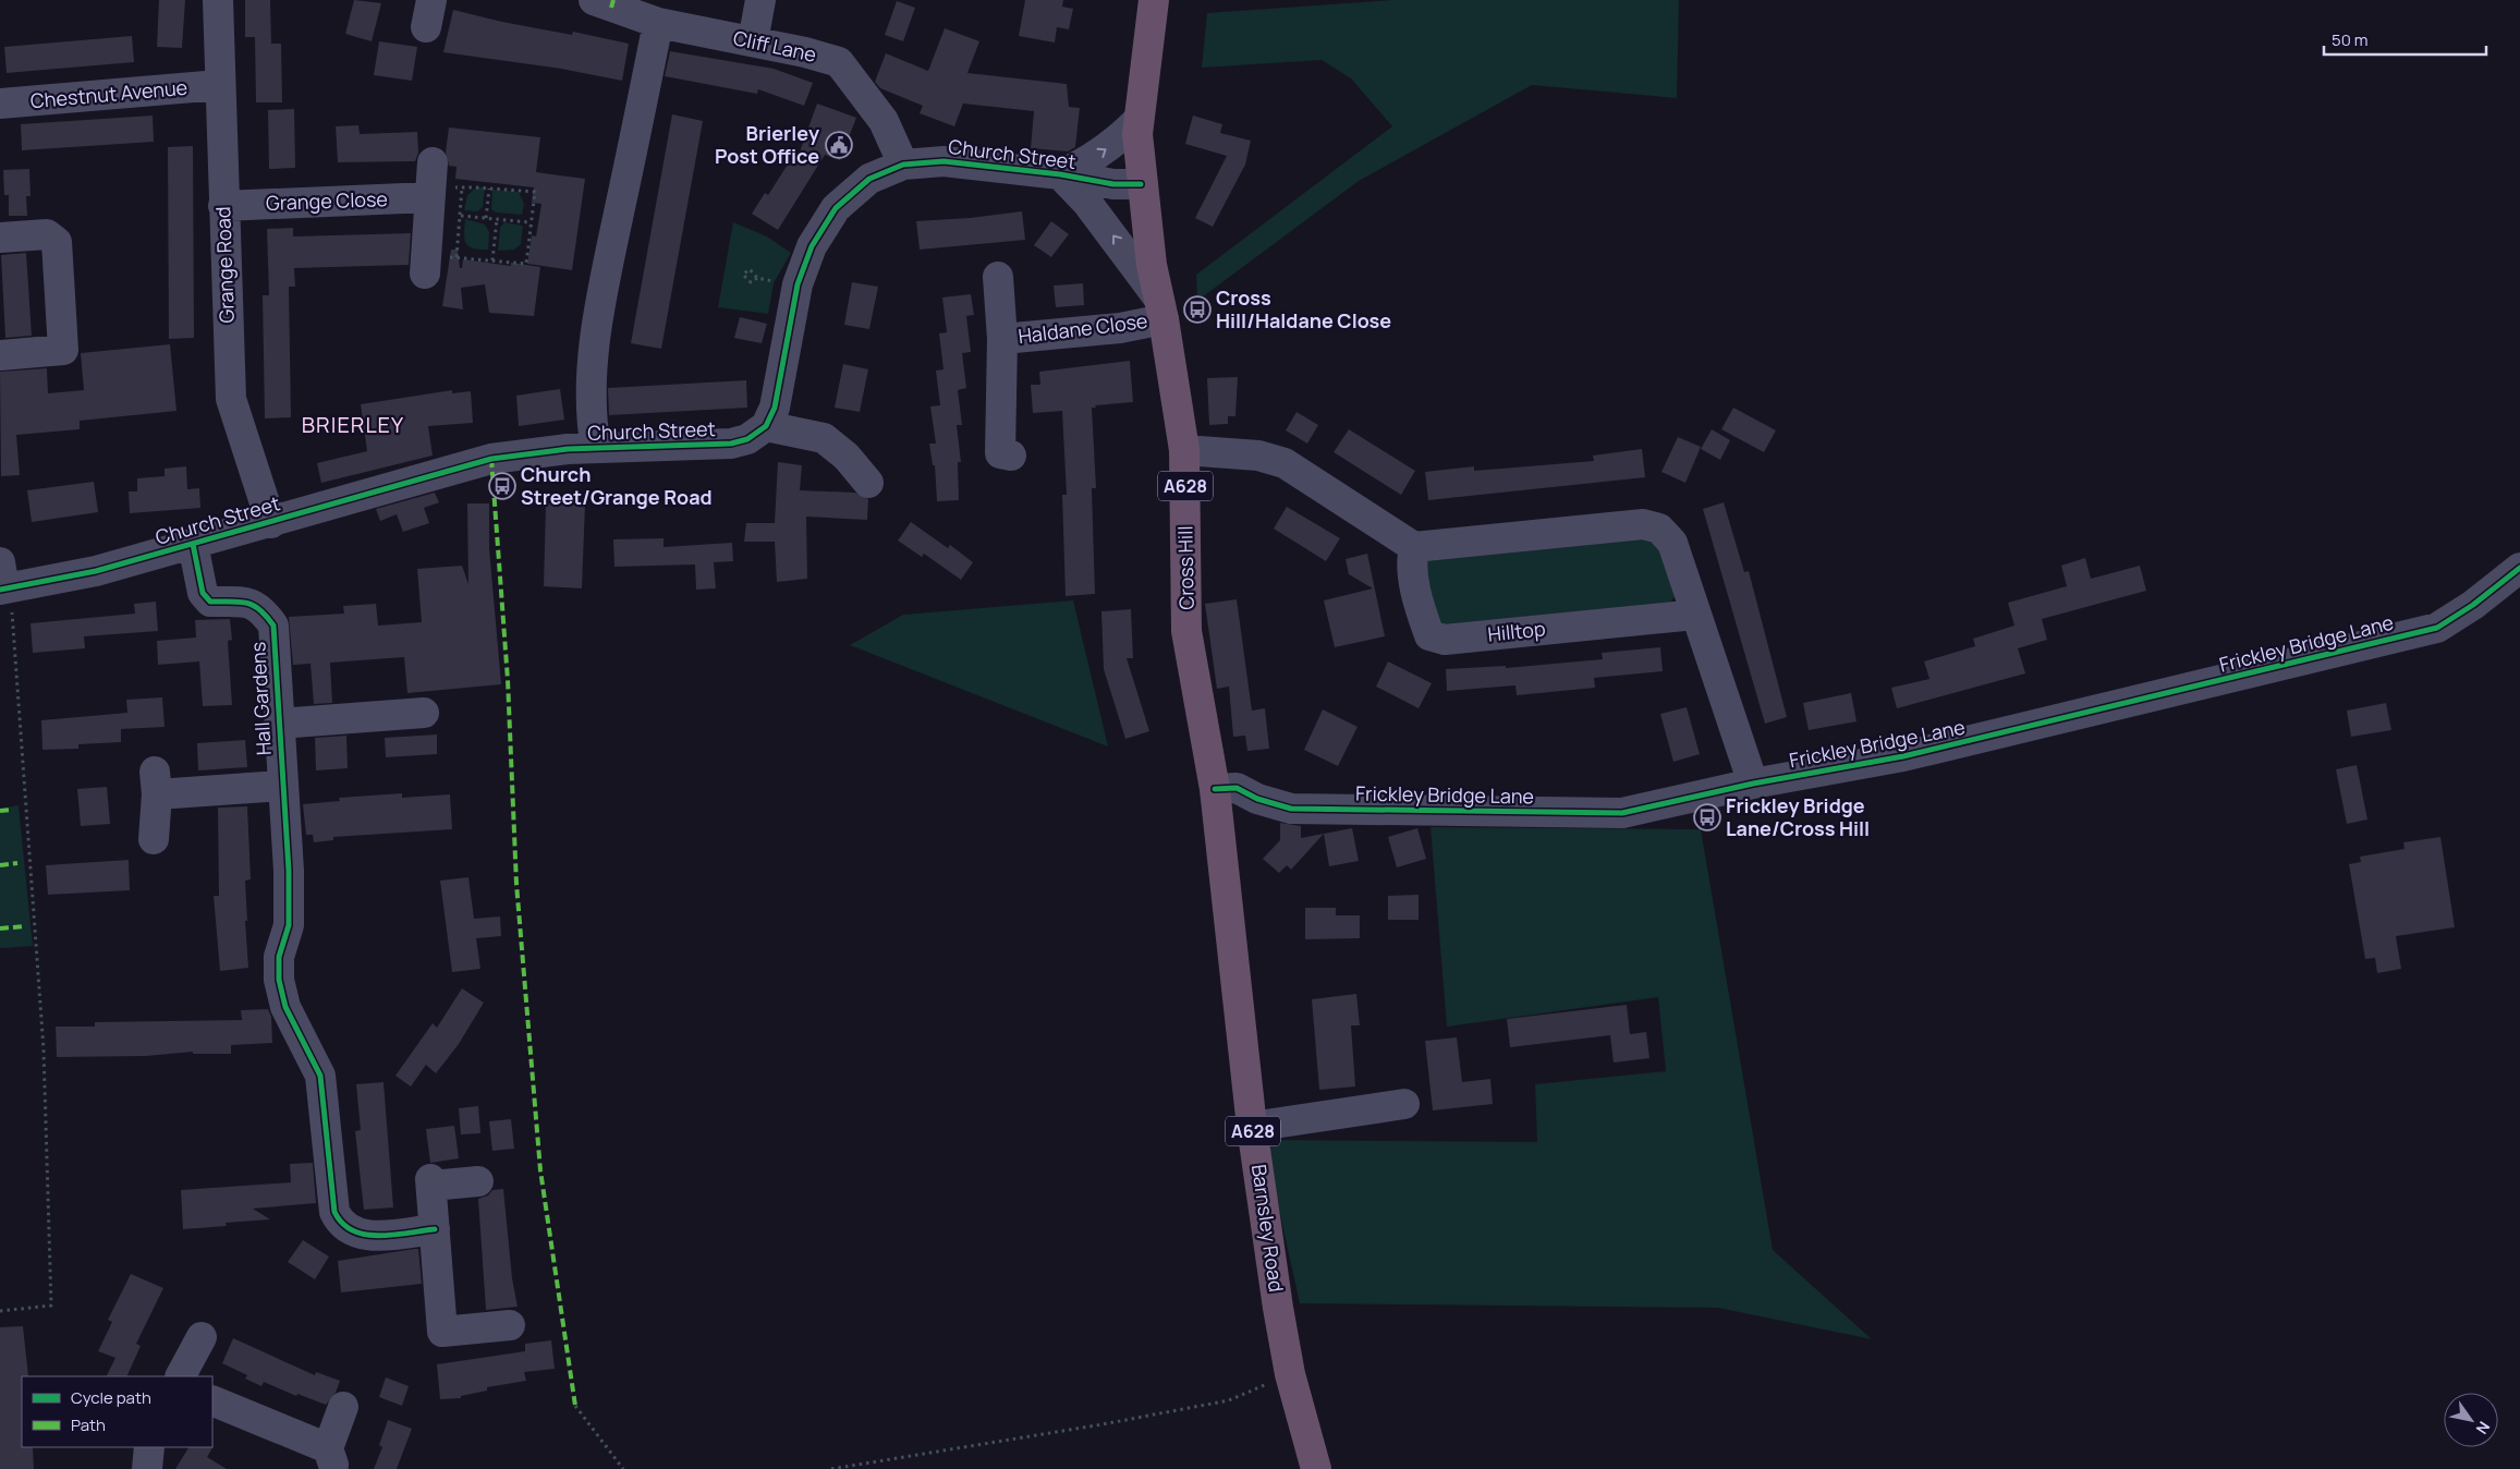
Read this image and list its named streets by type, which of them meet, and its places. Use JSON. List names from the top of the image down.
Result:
{
  "streets": {
    "highway": ["A628", "Cross Hill", "Barnsley Road"],
    "street": [
      "Cliff Lane",
      "Chestnut Avenue",
      "Church Street",
      "Grange Close",
      "Grange Road",
      "Haldane Close",
      "Hilltop",
      "Frickley Bridge Lane",
      "Hall Gardens"
    ]
  },
  "crossings": [
    ["Cliff Lane", "Church Street"],
    ["Chestnut Avenue", "Grange Road"],
    ["Church Street", "Grange Road"],
    ["Church Street", "A628"],
    ["Church Street", "Cross Hill"],
    ["Church Street", "Hall Gardens"],
    ["Grange Close", "Grange Road"],
    ["Haldane Close", "Cross Hill"],
    ["A628", "Cross Hill"],
    ["Cross Hill", "Frickley Bridge Lane"],
    ["Cross Hill", "Barnsley Road"],
    ["Frickley Bridge Lane", "Barnsley Road"]
  ],
  "districts": ["BRIERLEY"],
  "places": {
    "public building": ["Brierley Post Office"],
    "bus stop": ["Cross Hill/Haldane Close", "Church Street/Grange Road", "Frickley Bridge Lane/Cross Hill"]
  },
  "legend": ["Cycle path", "Path"],
  "scale_bar": "50 m",
  "north": "bottom right"
}
